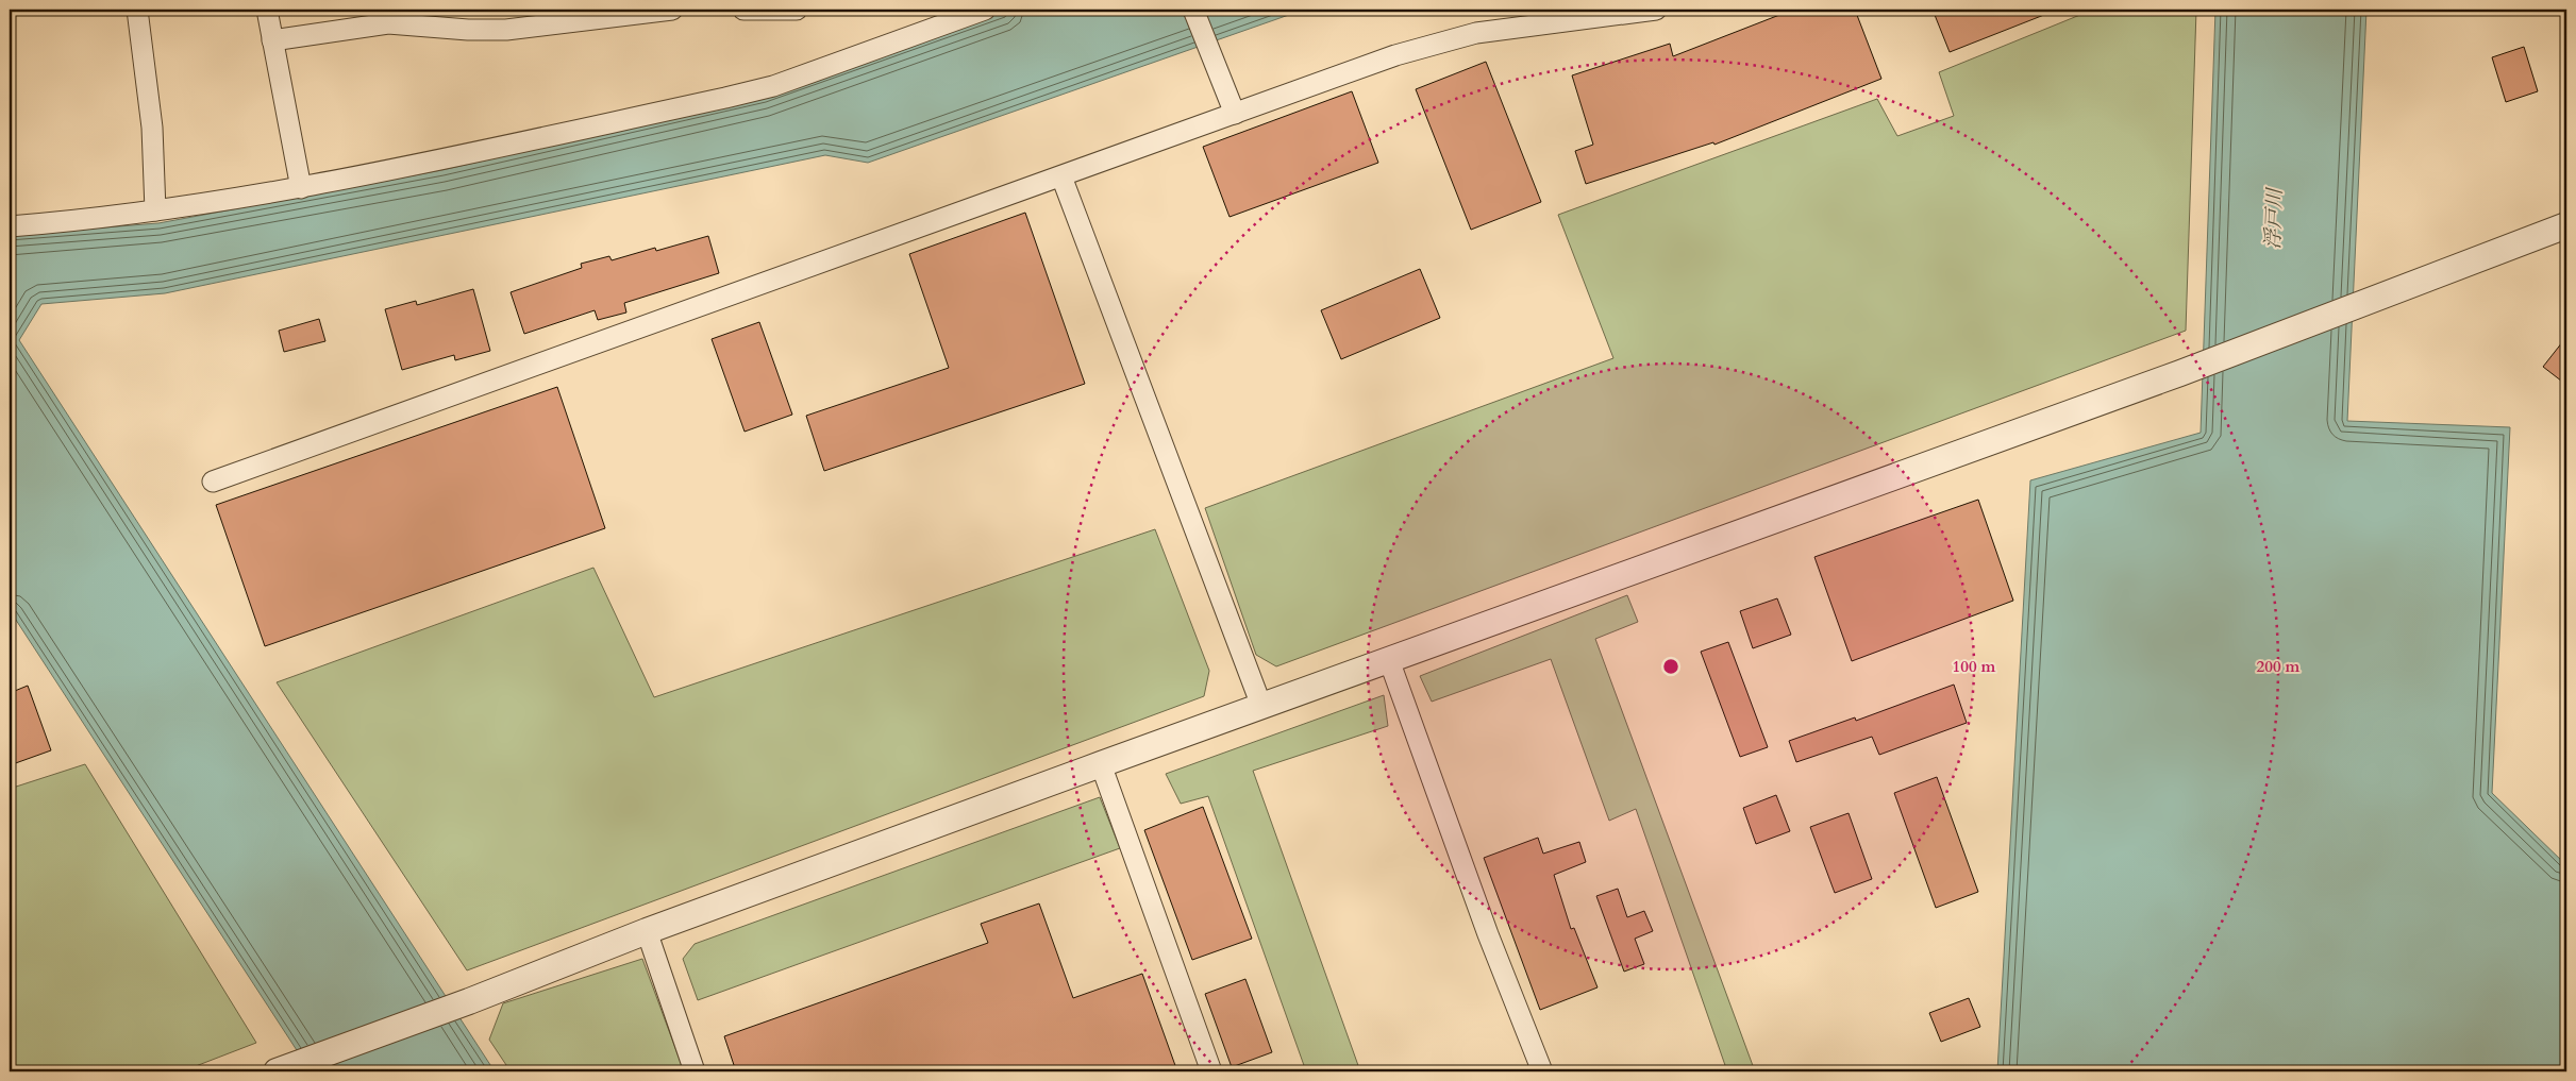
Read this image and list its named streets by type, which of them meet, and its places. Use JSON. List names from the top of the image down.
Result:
{
  "water": ["浮戸川"],
  "rings": ["100 m", "200 m"]
}
